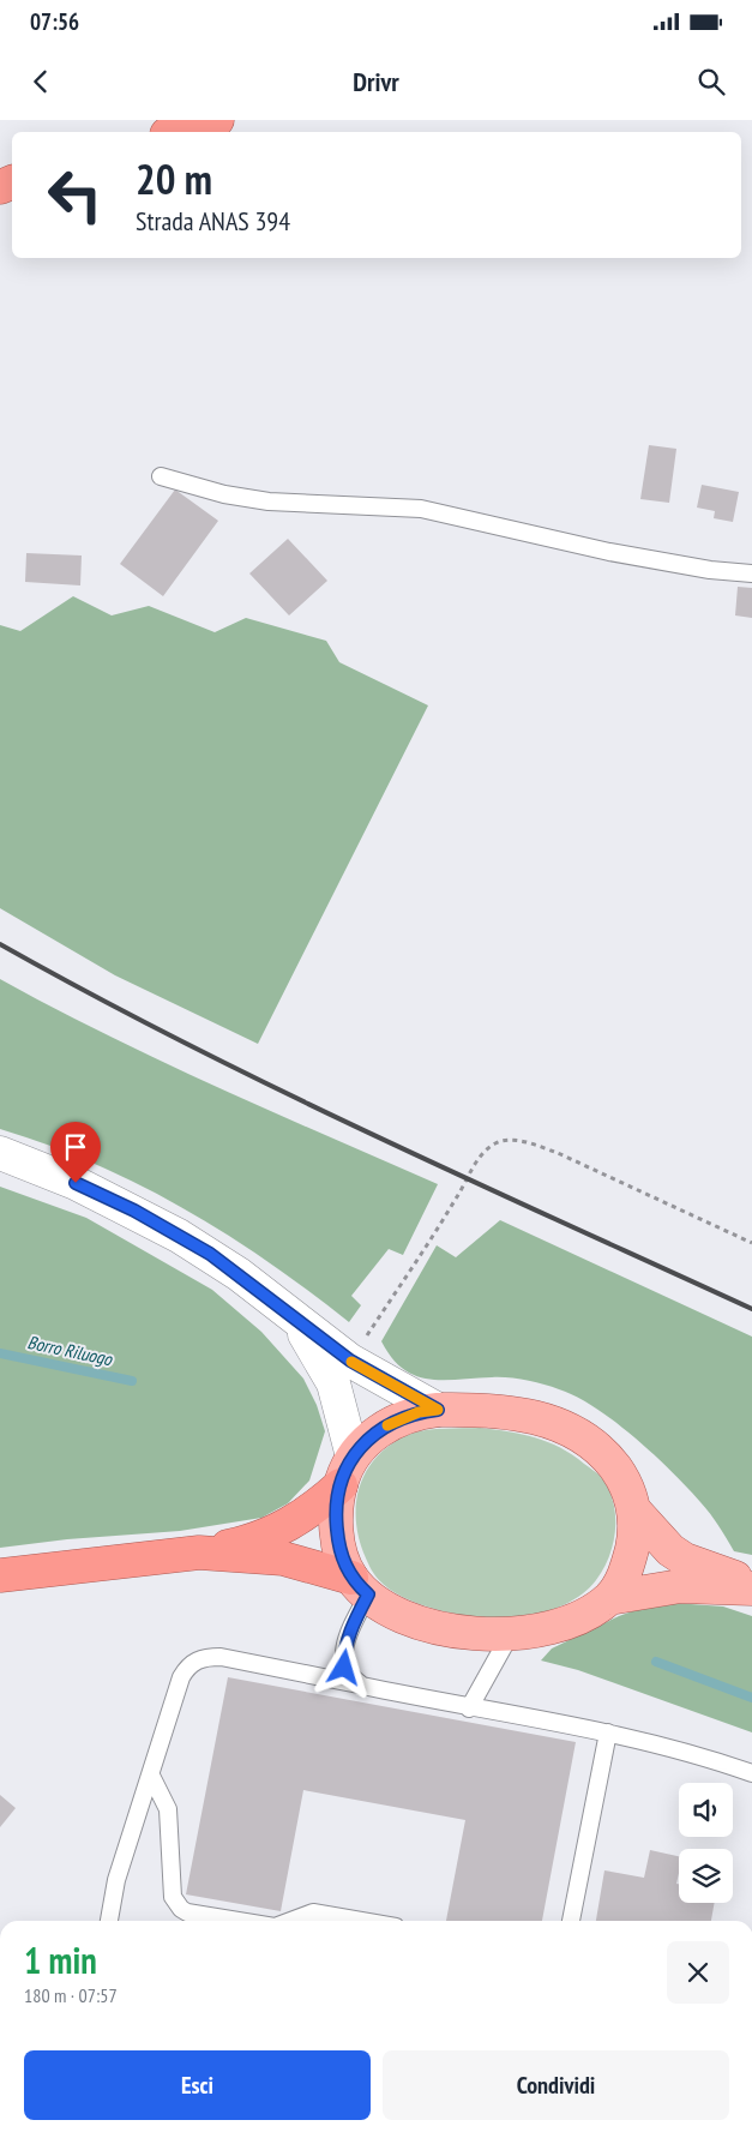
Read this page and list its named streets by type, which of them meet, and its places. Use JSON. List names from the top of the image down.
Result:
{
  "water": ["Borro Riluogo"],
  "page": {
    "status": "07:56",
    "header": "Drivr",
    "turn": ["20 m", "Strada ANAS 394"],
    "heading": ["1 min", "180 m · 07:57"],
    "buttons": ["Esci", "Condividi"]
  }
}
